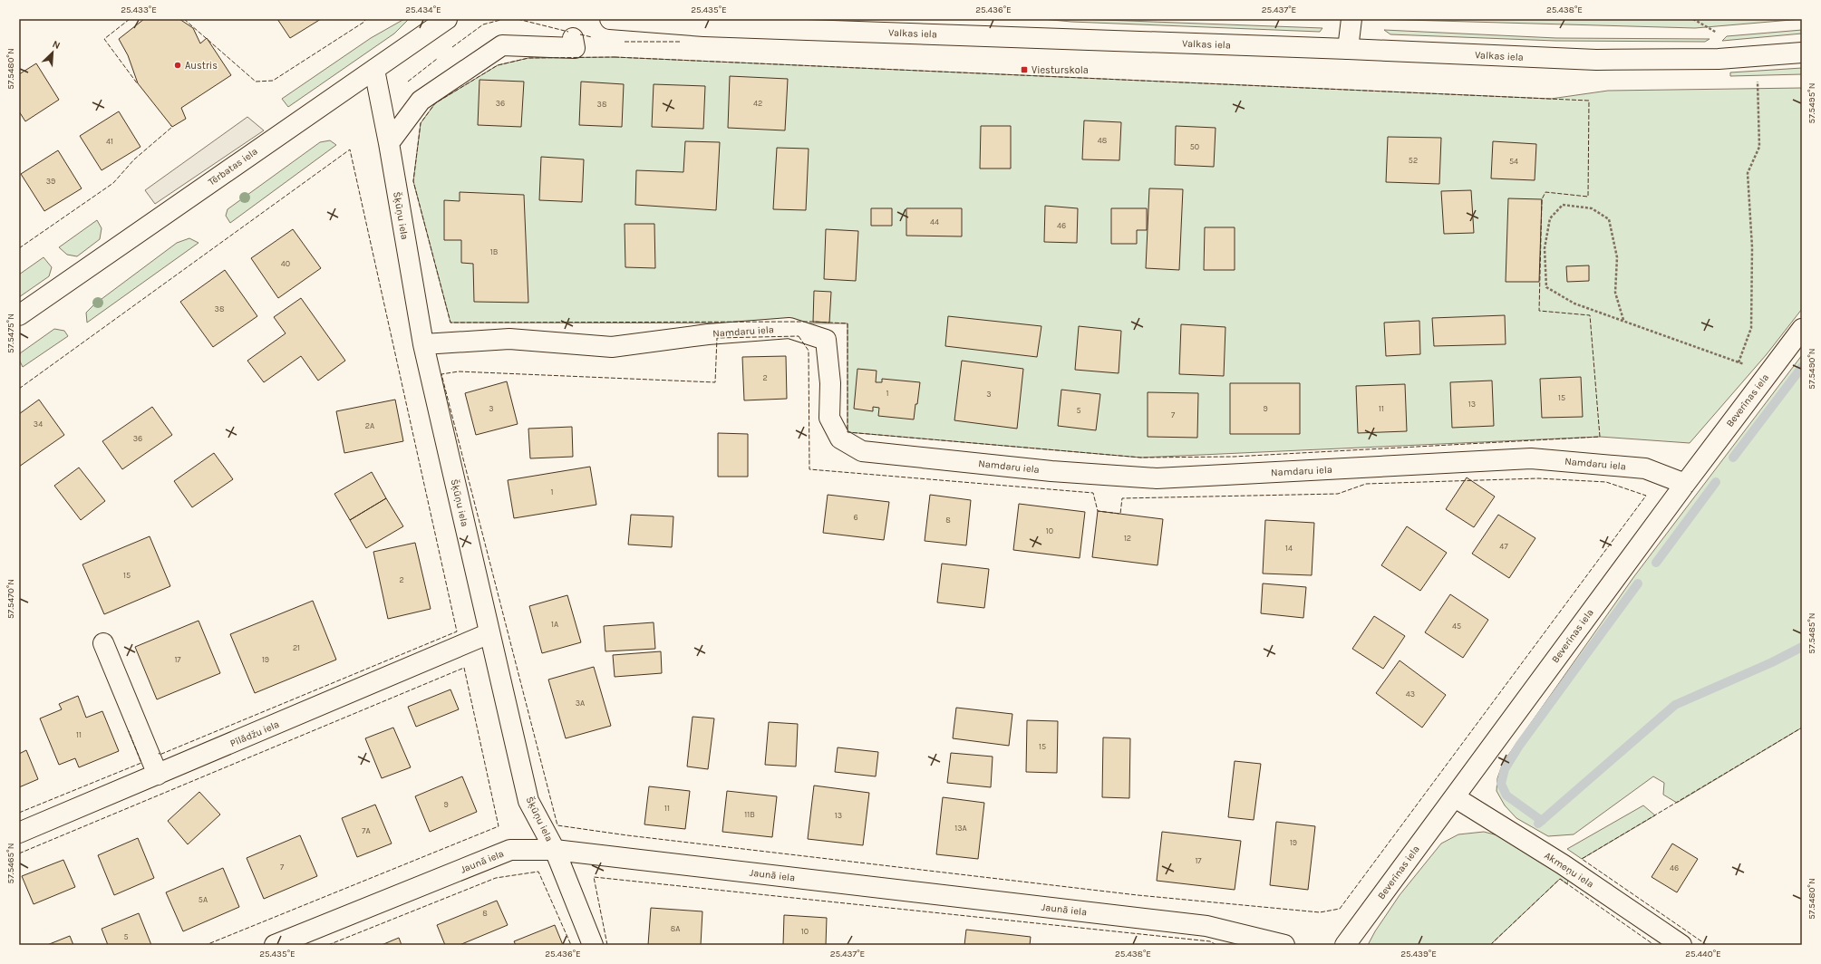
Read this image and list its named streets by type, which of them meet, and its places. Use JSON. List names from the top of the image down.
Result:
{
  "streets": {
    "street": [
      "Valkas iela",
      "Tērbatas iela",
      "Šķūņu iela",
      "Namdaru iela",
      "Beverīnas iela",
      "Pīlādžu iela",
      "Jaunā iela",
      "Akmeņu iela"
    ]
  },
  "crossings": [
    ["Tērbatas iela", "Šķūņu iela"],
    ["Šķūņu iela", "Namdaru iela"],
    ["Šķūņu iela", "Pīlādžu iela"],
    ["Šķūņu iela", "Jaunā iela"],
    ["Namdaru iela", "Beverīnas iela"],
    ["Beverīnas iela", "Akmeņu iela"]
  ],
  "places": {
    "other": ["Austris"],
    "transit": ["Viesturskola"]
  },
  "house_numbers": [
    "36",
    "42",
    "38",
    "48",
    "41",
    "50",
    "52",
    "54",
    "39",
    "44",
    "46",
    "1B",
    "40",
    "38",
    "2",
    "1",
    "3",
    "15",
    "13",
    "3",
    "9",
    "11",
    "5",
    "7",
    "34",
    "2A",
    "36",
    "1",
    "6",
    "8",
    "10",
    "12",
    "47",
    "14",
    "15",
    "2",
    "1A",
    "45",
    "21",
    "17",
    "19",
    "43",
    "3A",
    "11",
    "15",
    "9",
    "11",
    "11B",
    "13",
    "13A",
    "7A",
    "19",
    "17",
    "7",
    "46",
    "5A",
    "8",
    "8A",
    "10",
    "5"
  ],
  "north": "top right",
  "coordinates": [
    "25.433°E",
    "25.434°E",
    "25.435°E",
    "25.436°E",
    "25.437°E",
    "25.438°E",
    "57.5480°N",
    "57.5495°N",
    "57.5475°N",
    "57.5490°N",
    "57.5470°N",
    "57.5485°N",
    "57.5465°N",
    "25.439°E",
    "25.440°E"
  ]
}
